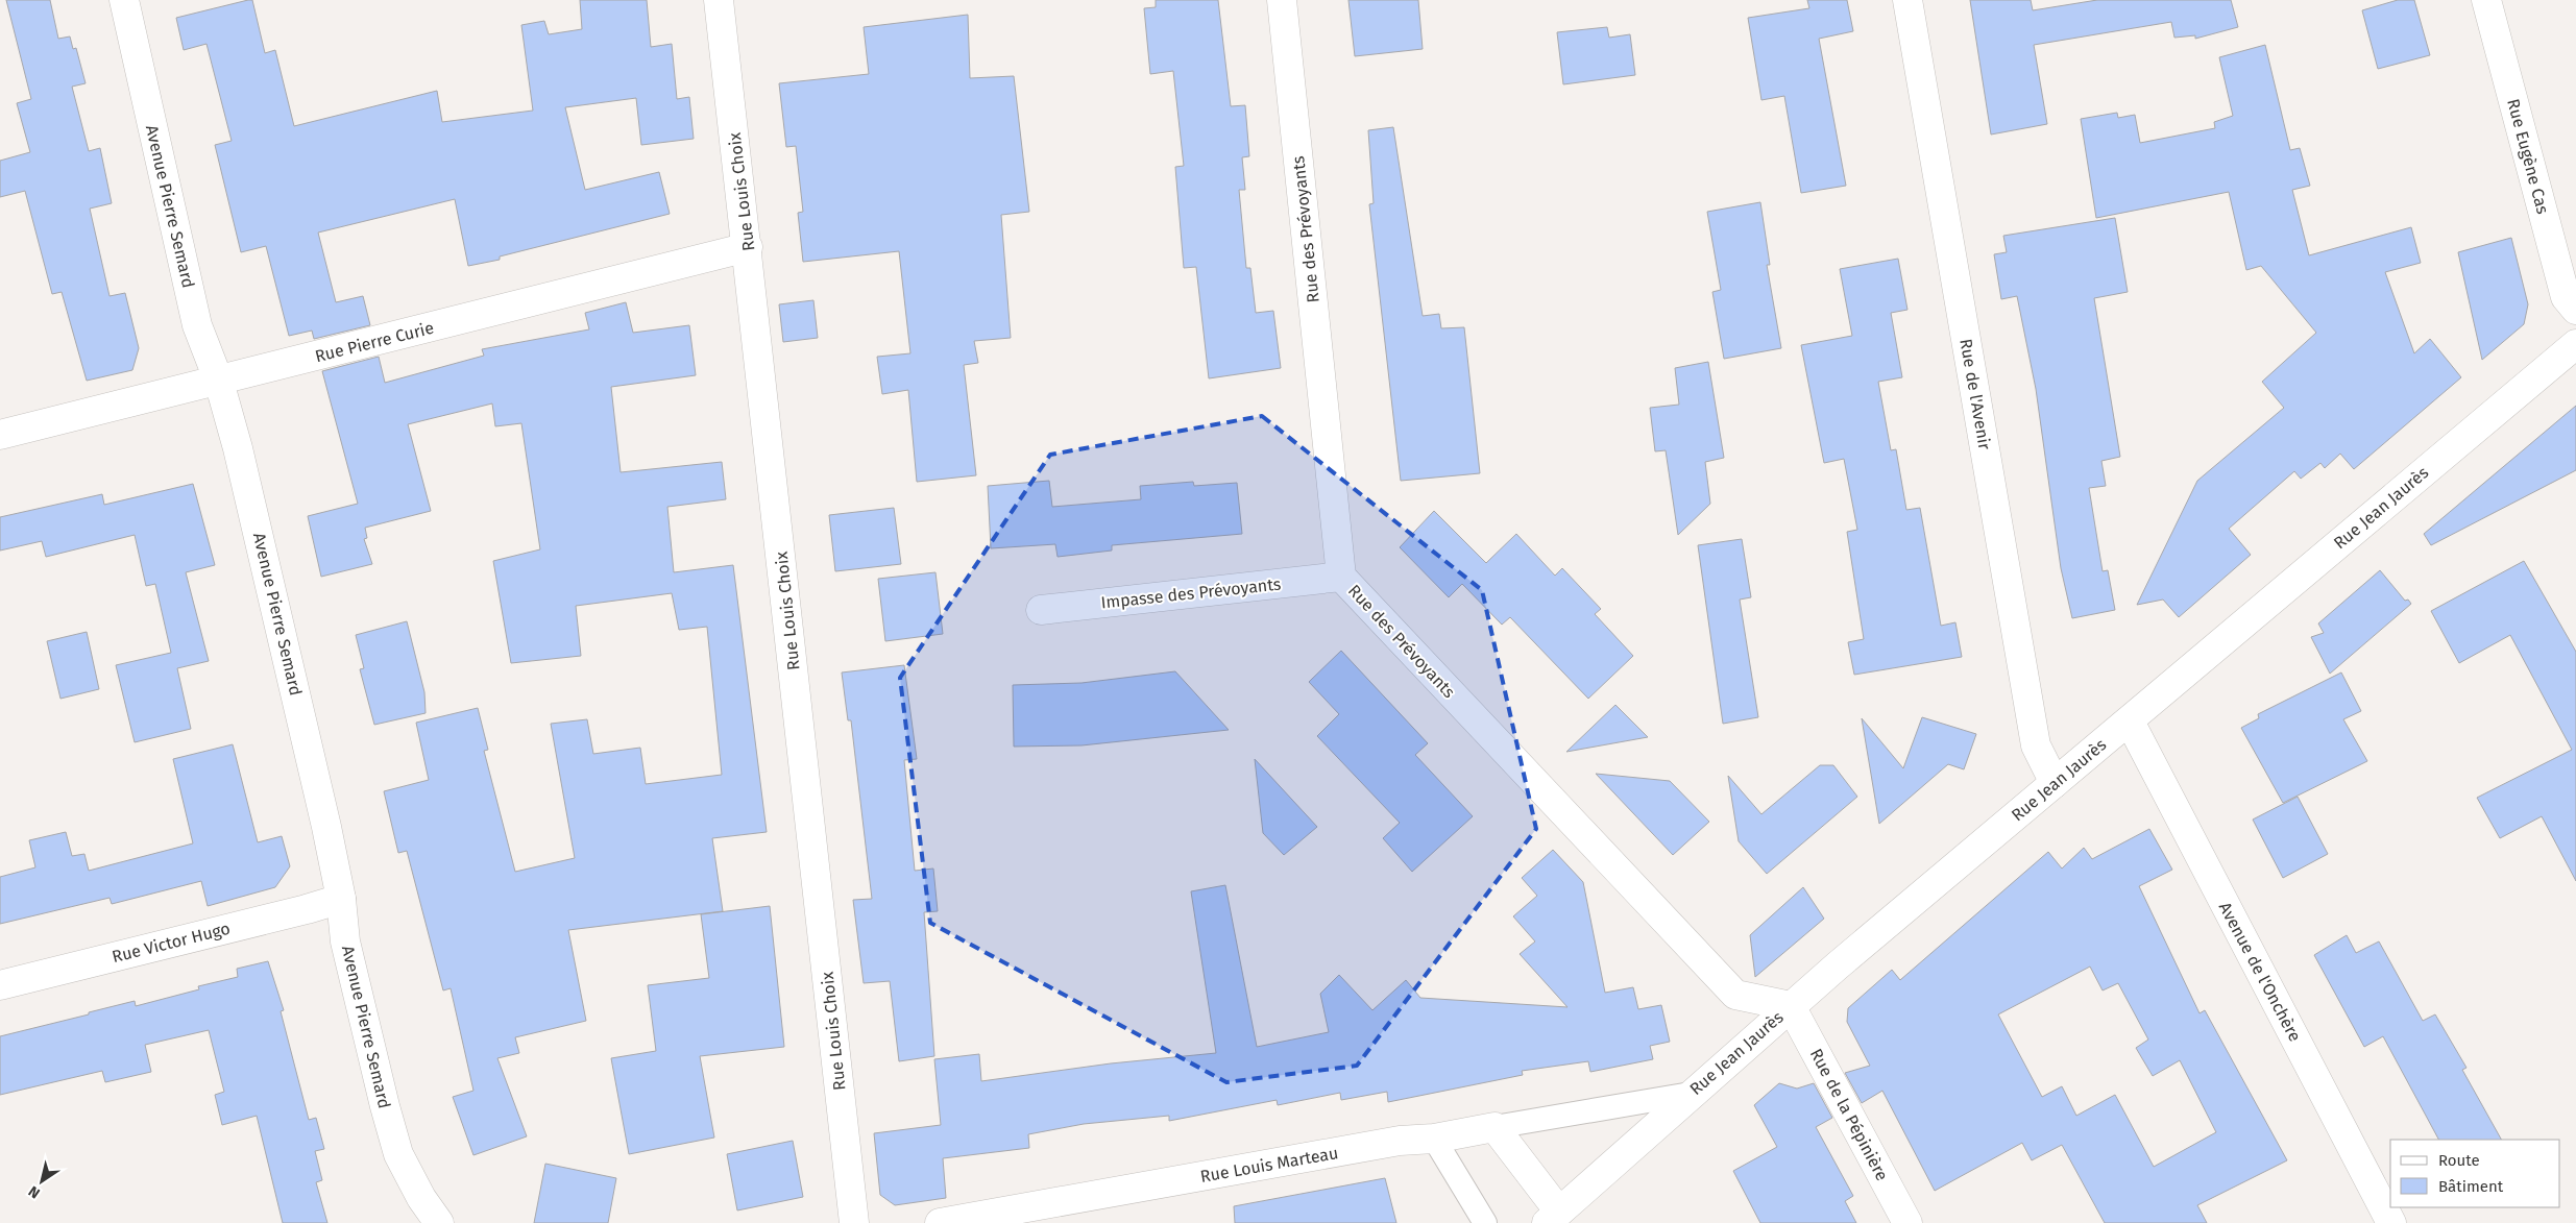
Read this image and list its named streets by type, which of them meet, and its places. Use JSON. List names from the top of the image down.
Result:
{
  "streets": {
    "street": [
      "Rue Eugène Cas",
      "Rue Louis Choix",
      "Avenue Pierre Semard",
      "Rue des Prévoyants",
      "Rue Pierre Curie",
      "Rue de l'Avenir",
      "Rue Jean Jaurès",
      "Impasse des Prévoyants",
      "Rue Victor Hugo",
      "Avenue de l'Onchère",
      "Rue de la Pépinière",
      "Rue Louis Marteau"
    ]
  },
  "crossings": [
    ["Rue Louis Choix", "Rue Pierre Curie"],
    ["Avenue Pierre Semard", "Rue Pierre Curie"],
    ["Avenue Pierre Semard", "Rue Victor Hugo"],
    ["Rue des Prévoyants", "Rue Jean Jaurès"],
    ["Rue des Prévoyants", "Impasse des Prévoyants"],
    ["Rue des Prévoyants", "Rue de la Pépinière"],
    ["Rue de l'Avenir", "Rue Jean Jaurès"],
    ["Rue Jean Jaurès", "Avenue de l'Onchère"],
    ["Rue Jean Jaurès", "Rue de la Pépinière"]
  ],
  "legend": ["Route", "Bâtiment"],
  "north": "bottom left"
}
